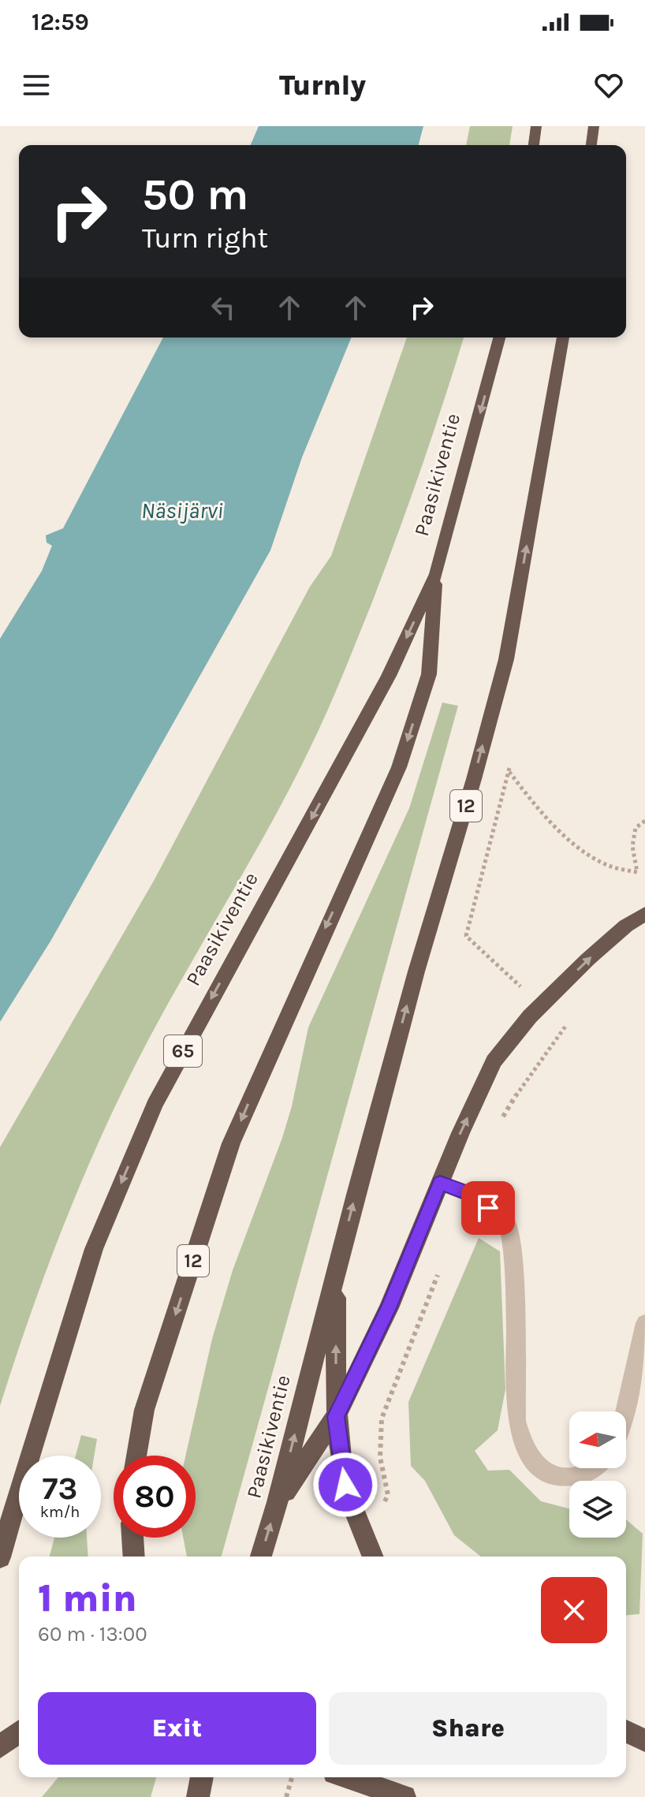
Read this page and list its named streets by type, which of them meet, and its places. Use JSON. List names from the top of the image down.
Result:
{
  "streets": {
    "highway": ["Paasikiventie", "12", "65"]
  },
  "crossings": [
    ["Paasikiventie", "12"]
  ],
  "water": ["Näsijärvi"],
  "north": "left",
  "page": {
    "status": "12:59",
    "header": "Turnly",
    "turn": ["50 m", "Turn right"],
    "speed": "73 km/h",
    "limit": "80",
    "heading": ["1 min", "60 m · 13:00"],
    "buttons": ["Exit", "Share"]
  }
}
